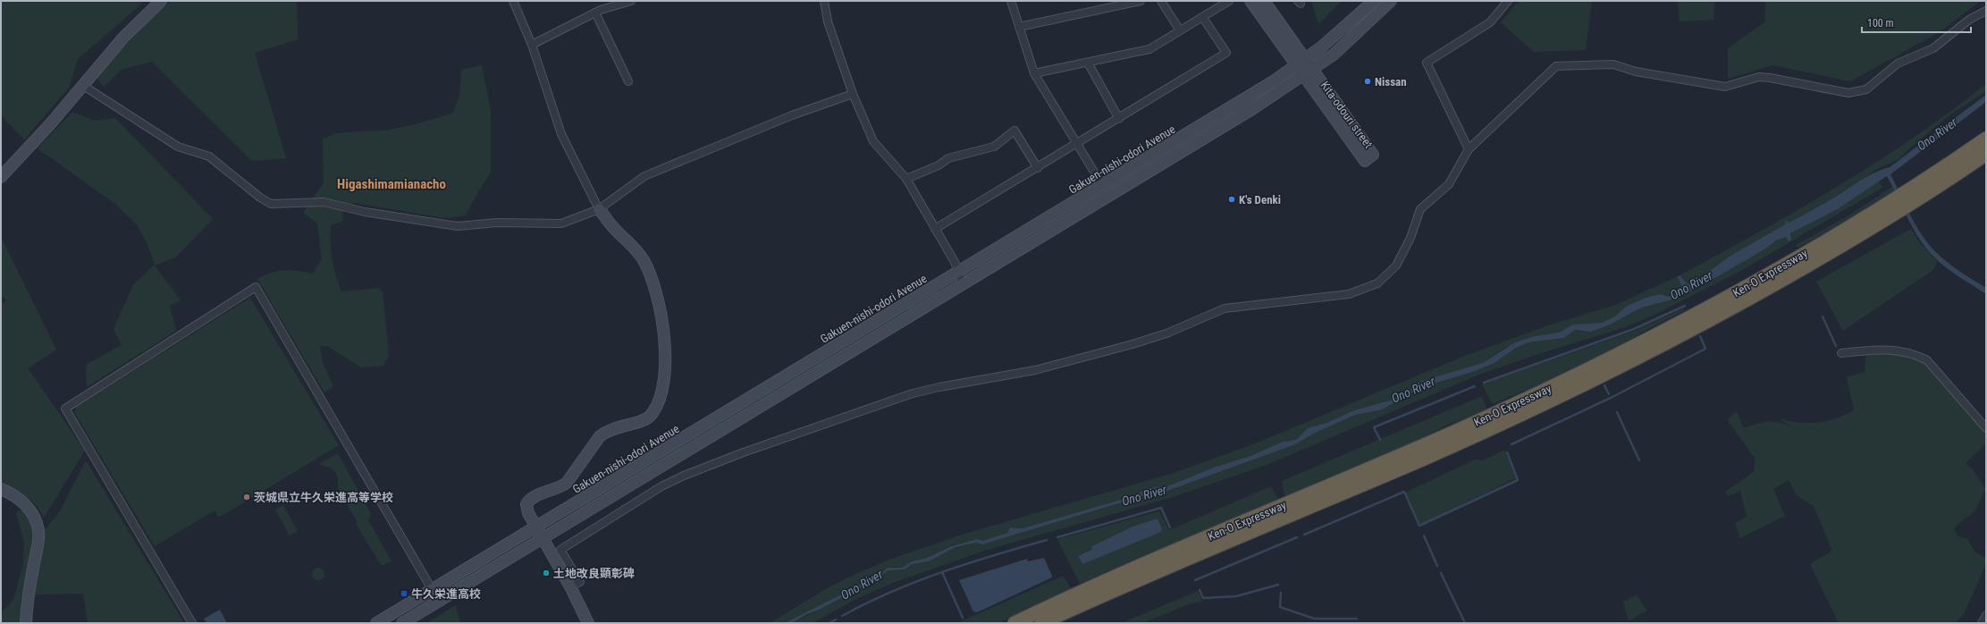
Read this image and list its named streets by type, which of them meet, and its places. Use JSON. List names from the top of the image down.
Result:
{
  "streets": {
    "highway": ["Ken-O Expressway"],
    "main road": ["Kita-odouri street", "Gakuen-nishi-odori Avenue"]
  },
  "districts": ["Higashimamianacho"],
  "water": ["Ono River"],
  "places": {
    "other": [
      "Nissan",
      "K's Denki",
      "茨城県立牛久栄進高等学校",
      "土地改良顕彰碑"
    ],
    "transit": ["牛久栄進高校"]
  },
  "scale_bar": "100 m"
}
